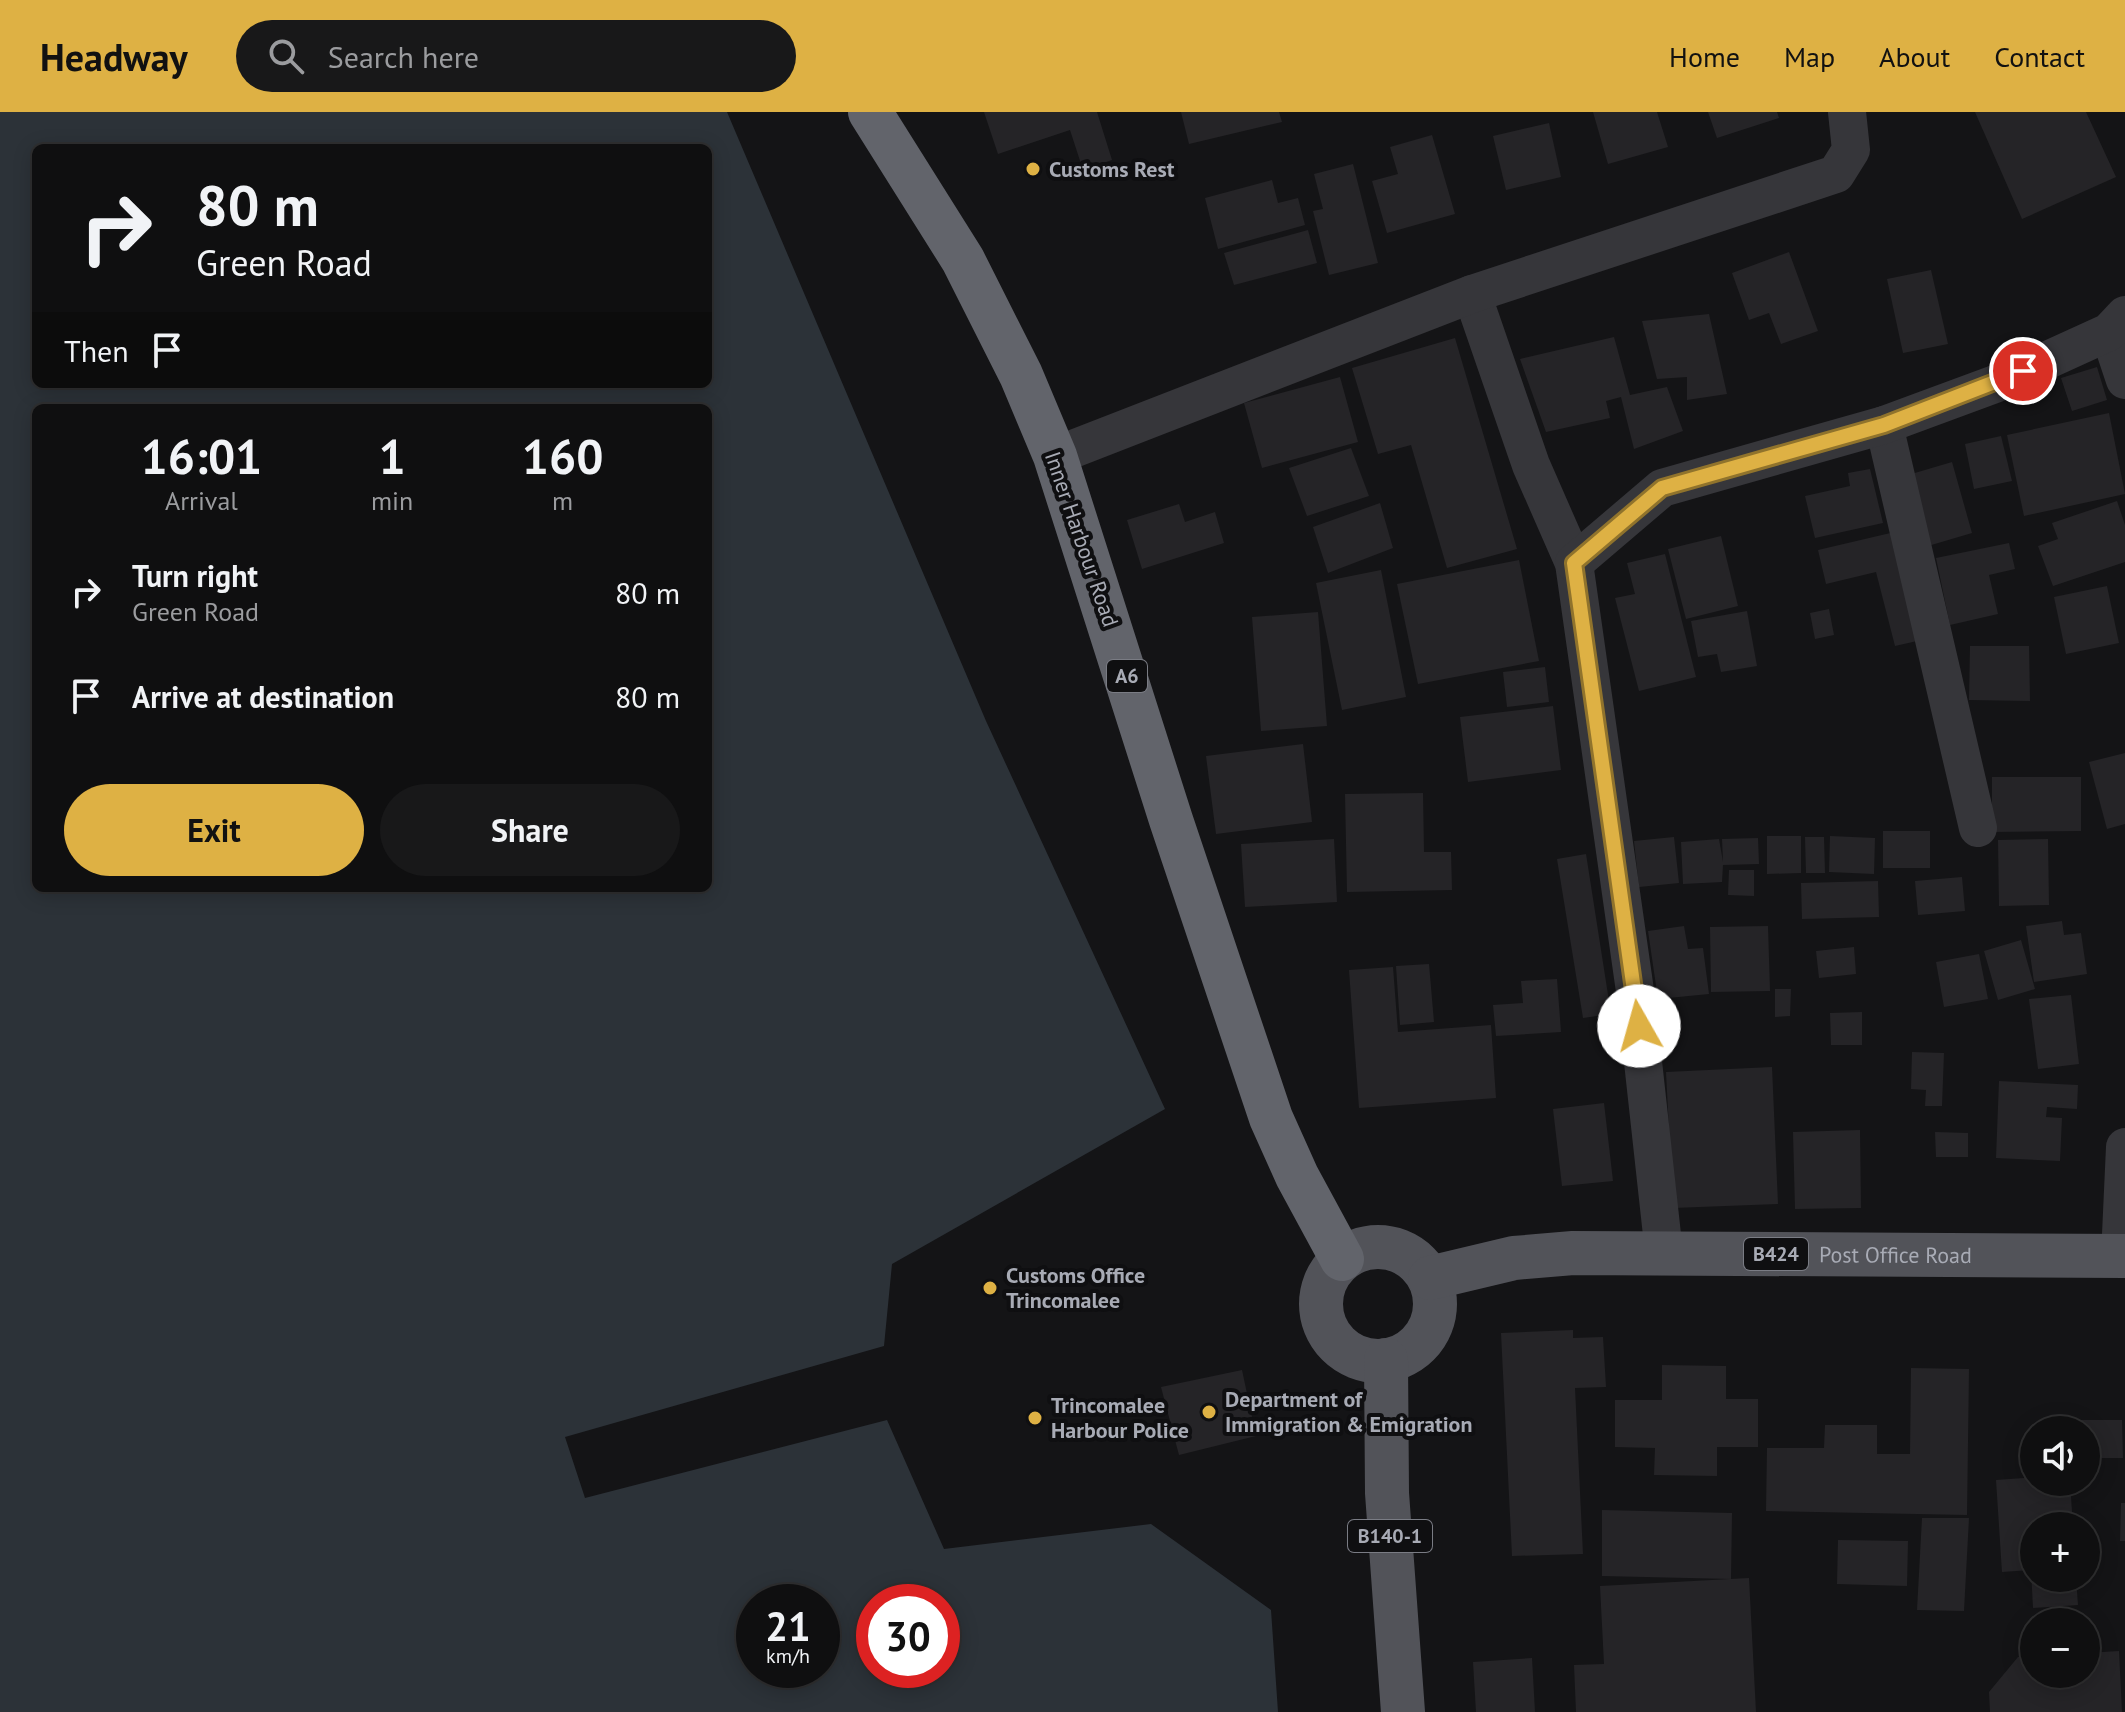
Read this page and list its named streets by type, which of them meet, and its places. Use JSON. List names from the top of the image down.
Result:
{
  "streets": {
    "highway": ["Inner Harbour Road", "A6"],
    "main road": ["B424", "Post Office Road", "B140-1"]
  },
  "crossings": [
    ["Inner Harbour Road", "Post Office Road"],
    ["Inner Harbour Road", "B140-1"],
    ["Post Office Road", "B140-1"]
  ],
  "places": [
    "Customs Rest",
    "Customs Office Trincomalee",
    "Department of Immigration & Emigration",
    "Trincomalee Harbour Police"
  ],
  "page": {
    "header": "Headway",
    "search": "Search here",
    "nav": [
      "Home",
      "Map",
      "About",
      "Contact"
    ],
    "turn": ["80 m", "Green Road"],
    "then": "Then",
    "eta": [
      "16:01",
      "Arrival",
      "1",
      "min",
      "160",
      "m"
    ],
    "list": [
      {
        "name": "Turn right",
        "note": "Green Road",
        "value": "80 m"
      },
      {
        "name": "Arrive at destination",
        "value": "80 m"
      }
    ],
    "buttons": ["Exit", "Share"],
    "map_buttons": ["+", "−"],
    "speed": "21 km/h",
    "limit": "30"
  }
}
